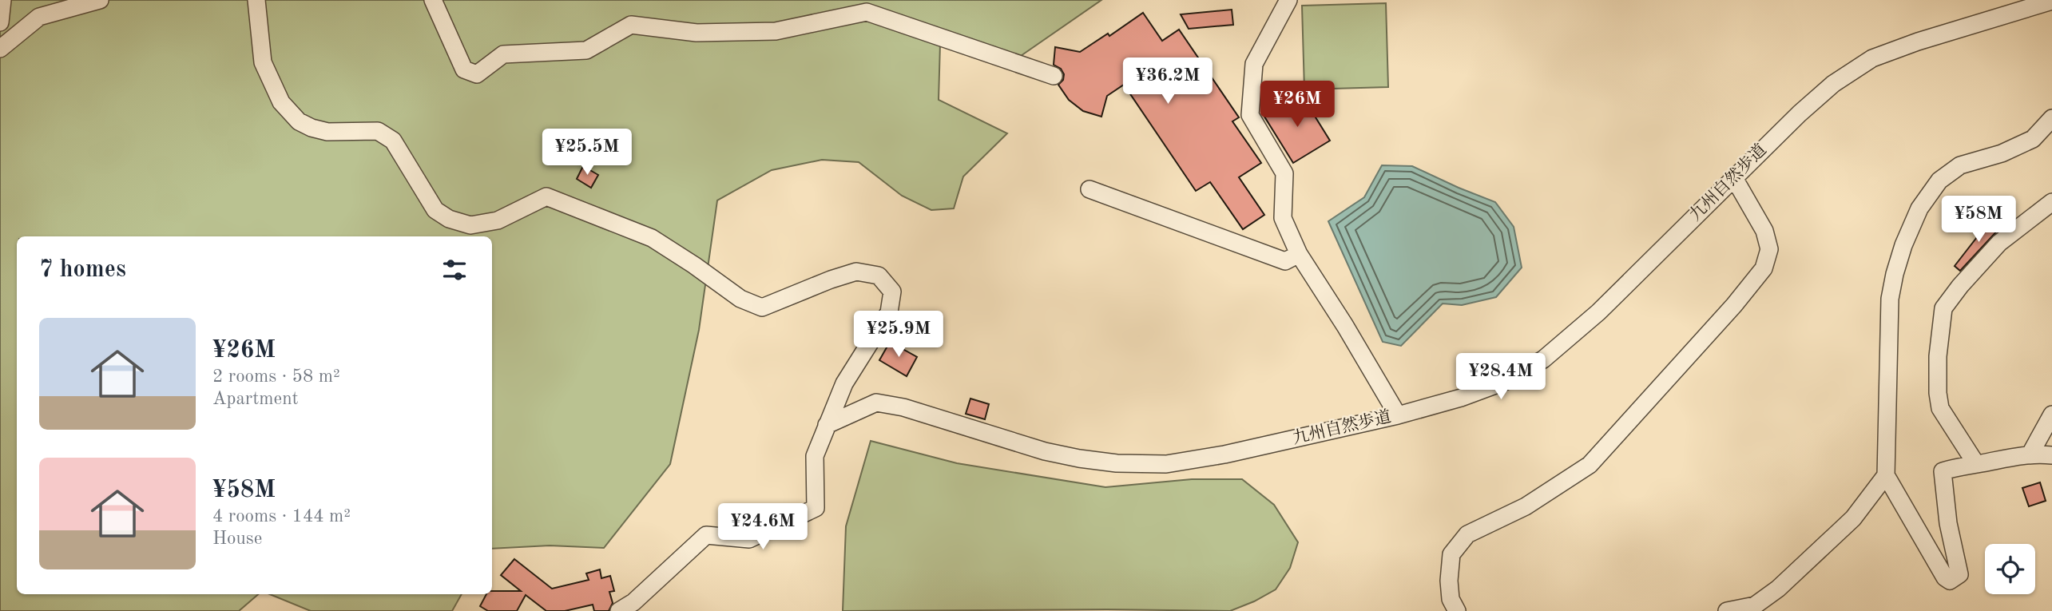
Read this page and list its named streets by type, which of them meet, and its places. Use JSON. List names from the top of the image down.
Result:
{
  "streets": {
    "street": ["九州自然歩道"]
  },
  "page": {
    "price": [
      "¥36.2M",
      "¥26M",
      "¥25.5M",
      "¥58M",
      "¥25.9M",
      "¥28.4M",
      "¥24.6M"
    ],
    "heading": "7 homes",
    "list": [
      {
        "name": "¥26M",
        "note": "2 rooms · 58 m² · Apartment"
      },
      {
        "name": "¥58M",
        "note": "4 rooms · 144 m² · House"
      }
    ]
  }
}
